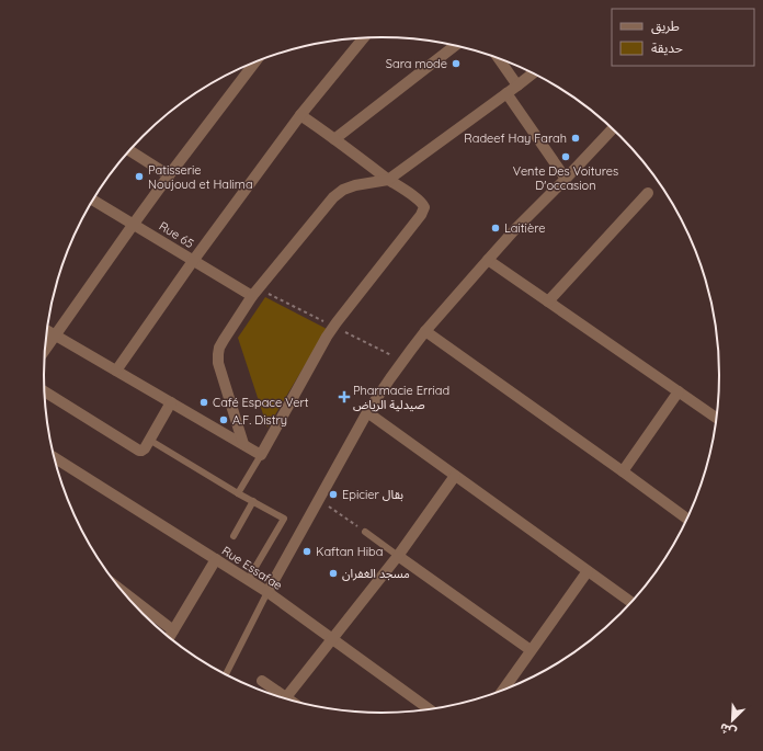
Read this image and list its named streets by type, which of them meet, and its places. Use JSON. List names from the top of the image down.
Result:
{
  "streets": {
    "street": ["Rue 65", "Rue Essafae"]
  },
  "places": {
    "other": [
      "Sara mode",
      "Radeef Hay Farah",
      "Vente Des Voitures D'occasion",
      "Patisserie Noujoud et Halima",
      "Laitière",
      "Café Espace Vert",
      "A.F. Distry",
      "Epicier بقال",
      "Kaftan Hiba",
      "مسجد الغفران"
    ],
    "health": ["Pharmacie Erriad صيدلية الرياض"]
  },
  "legend": ["طريق", "حديقة"],
  "north": "bottom left"
}
